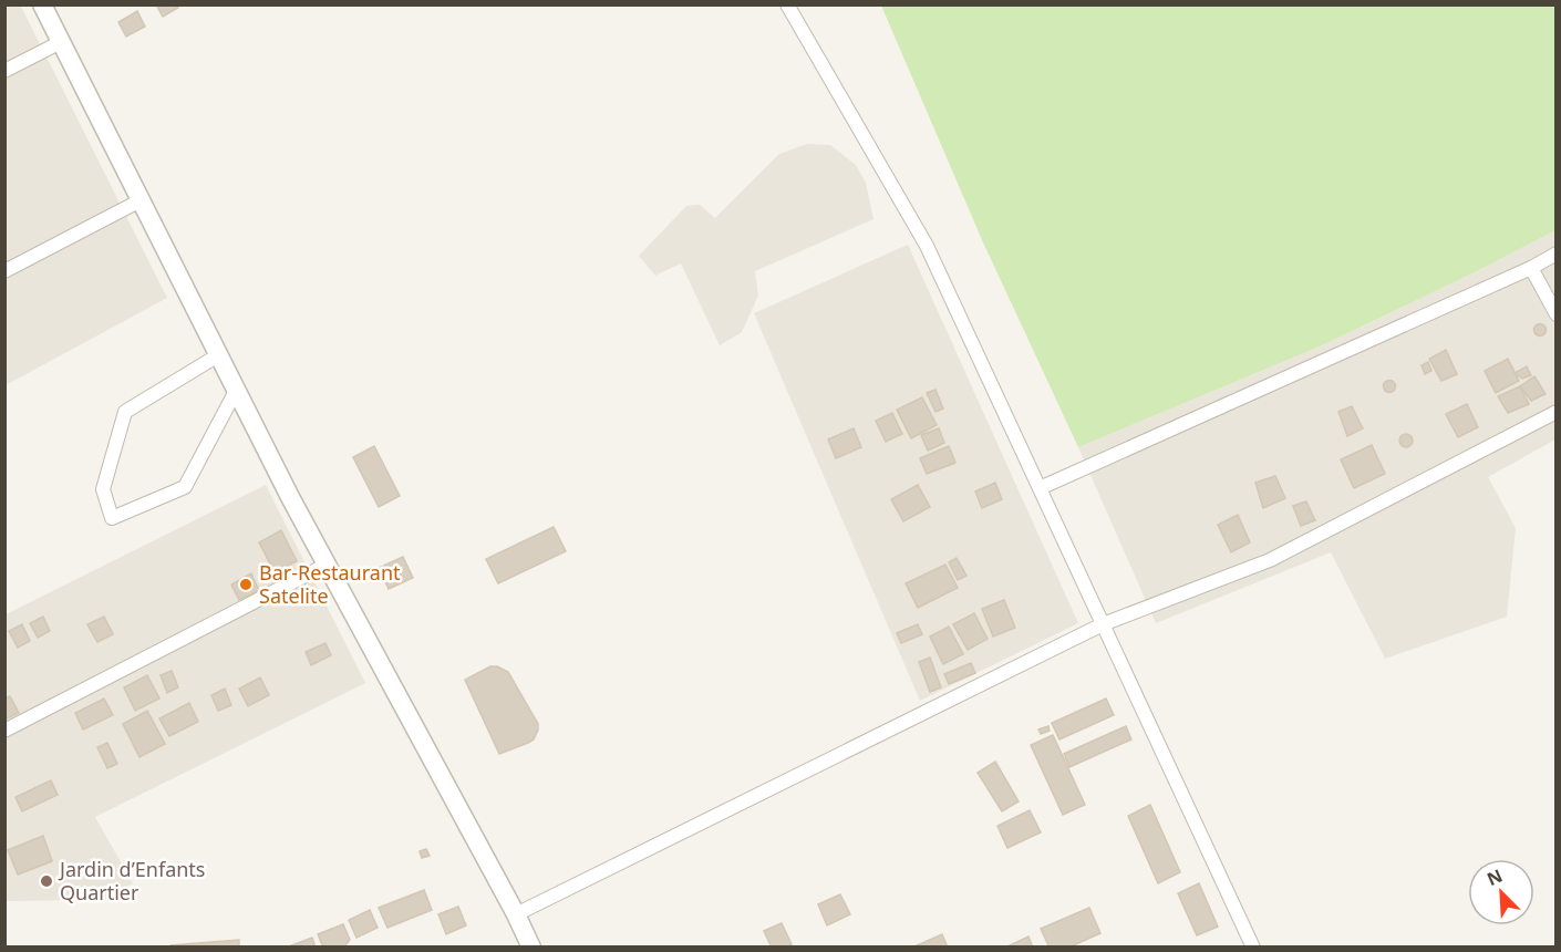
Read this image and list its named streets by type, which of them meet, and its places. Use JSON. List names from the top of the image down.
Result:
{
  "places": ["Bar-Restaurant Satelite", "Jardin d’Enfants Quartier"],
  "north": "top left"
}
